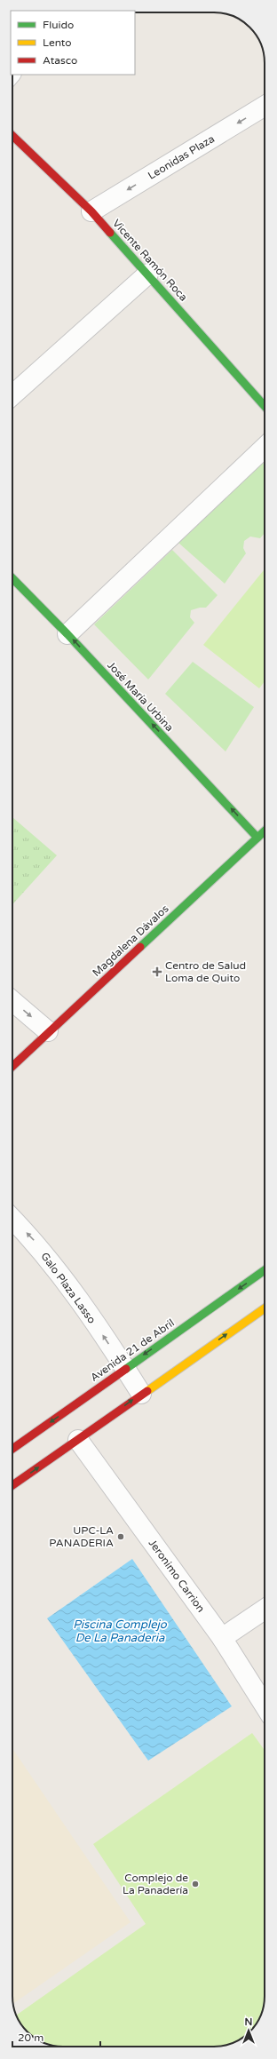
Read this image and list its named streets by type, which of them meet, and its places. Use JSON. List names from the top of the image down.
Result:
{
  "streets": {
    "street": [
      "Leonidas Plaza",
      "Vicente Ramón Roca",
      "José María Urbina",
      "Magdalena Dávalos",
      "Galo Plaza Lasso",
      "Avenida 21 de Abril",
      "Jeronimo Carrion"
    ]
  },
  "crossings": [
    ["Leonidas Plaza", "Vicente Ramón Roca"],
    ["José María Urbina", "Magdalena Dávalos"],
    ["Galo Plaza Lasso", "Avenida 21 de Abril"]
  ],
  "one_way": ["Leonidas Plaza", "José María Urbina", "Galo Plaza Lasso"],
  "water": ["Piscina Complejo De La Panaderia"],
  "places": {
    "health": ["Centro de Salud Loma de Quito"],
    "other": ["UPC-LA PANADERIA", "Complejo de La Panadería"]
  },
  "legend": ["Fluido", "Lento", "Atasco"],
  "scale_bar": "20 m",
  "north": "top"
}
